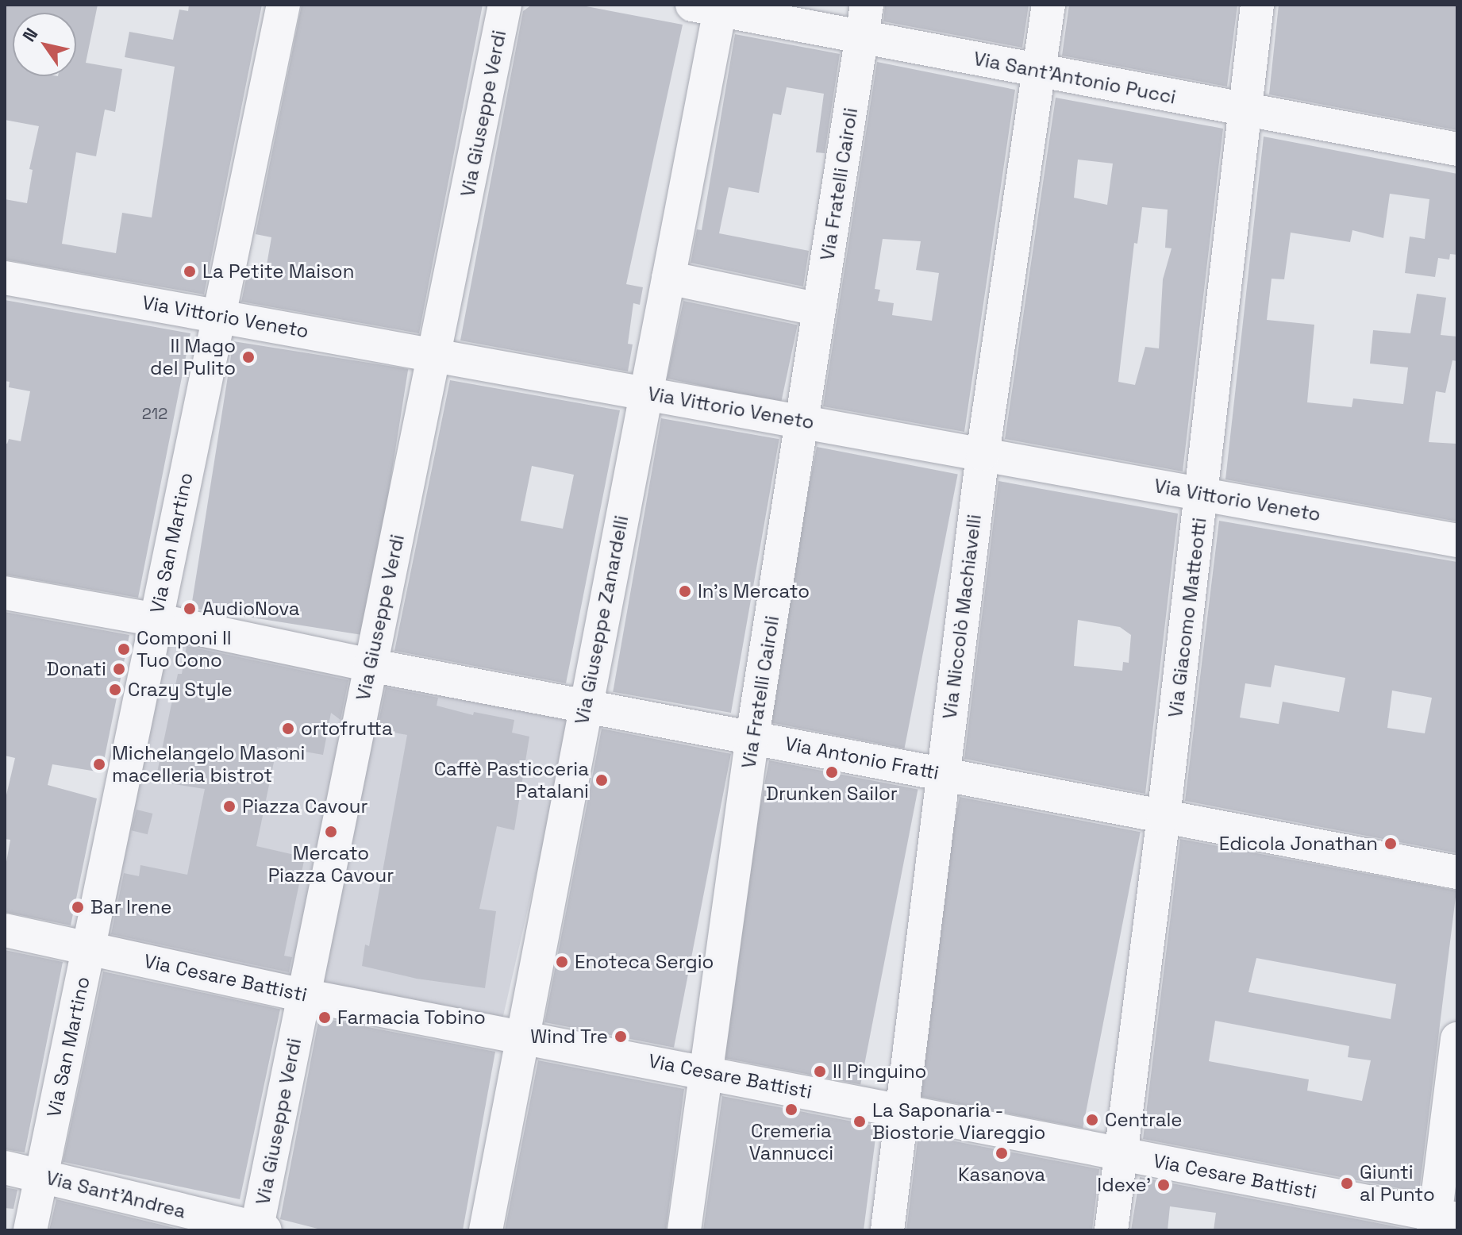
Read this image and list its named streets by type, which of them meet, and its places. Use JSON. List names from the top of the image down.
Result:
{
  "streets": {
    "street": [
      "Via Sant'Antonio Pucci",
      "Via Giuseppe Verdi",
      "Via Fratelli Cairoli",
      "Via Vittorio Veneto",
      "Via San Martino",
      "Via Niccolò Machiavelli",
      "Via Giacomo Matteotti",
      "Via Giuseppe Zanardelli",
      "Via Antonio Fratti",
      "Via Cesare Battisti",
      "Via Sant'Andrea"
    ]
  },
  "crossings": [
    ["Via Sant'Antonio Pucci", "Via Fratelli Cairoli"],
    ["Via Sant'Antonio Pucci", "Via Niccolò Machiavelli"],
    ["Via Sant'Antonio Pucci", "Via Giacomo Matteotti"],
    ["Via Sant'Antonio Pucci", "Via Giuseppe Zanardelli"],
    ["Via Giuseppe Verdi", "Via Vittorio Veneto"],
    ["Via Giuseppe Verdi", "Via Antonio Fratti"],
    ["Via Giuseppe Verdi", "Via Cesare Battisti"],
    ["Via Giuseppe Verdi", "Via Sant'Andrea"],
    ["Via Fratelli Cairoli", "Via Vittorio Veneto"],
    ["Via Fratelli Cairoli", "Via Antonio Fratti"],
    ["Via Fratelli Cairoli", "Via Cesare Battisti"],
    ["Via Vittorio Veneto", "Via San Martino"],
    ["Via Vittorio Veneto", "Via Niccolò Machiavelli"],
    ["Via Vittorio Veneto", "Via Giacomo Matteotti"],
    ["Via Vittorio Veneto", "Via Giuseppe Zanardelli"],
    ["Via San Martino", "Via Antonio Fratti"],
    ["Via San Martino", "Via Cesare Battisti"],
    ["Via San Martino", "Via Sant'Andrea"],
    ["Via Niccolò Machiavelli", "Via Antonio Fratti"],
    ["Via Niccolò Machiavelli", "Via Cesare Battisti"],
    ["Via Giacomo Matteotti", "Via Antonio Fratti"],
    ["Via Giacomo Matteotti", "Via Cesare Battisti"],
    ["Via Giuseppe Zanardelli", "Via Antonio Fratti"],
    ["Via Giuseppe Zanardelli", "Via Cesare Battisti"]
  ],
  "places": [
    "La Petite Maison",
    "Il Mago del Pulito",
    "In's Mercato",
    "AudioNova",
    "Componi Il Tuo Cono",
    "Donati",
    "Crazy Style",
    "ortofrutta",
    "Michelangelo Masoni macelleria bistrot",
    "Drunken Sailor",
    "Caffè Pasticceria Patalani",
    "Piazza Cavour",
    "Mercato Piazza Cavour",
    "Edicola Jonathan",
    "Bar Irene",
    "Enoteca Sergio",
    "Farmacia Tobino",
    "Wind Tre",
    "Il Pinguino",
    "Cremeria Vannucci",
    "Centrale",
    "La Saponaria - Biostorie Viareggio",
    "Kasanova",
    "Giunti al Punto",
    "Idexe'"
  ],
  "house_numbers": ["212"],
  "north": "top left"
}
